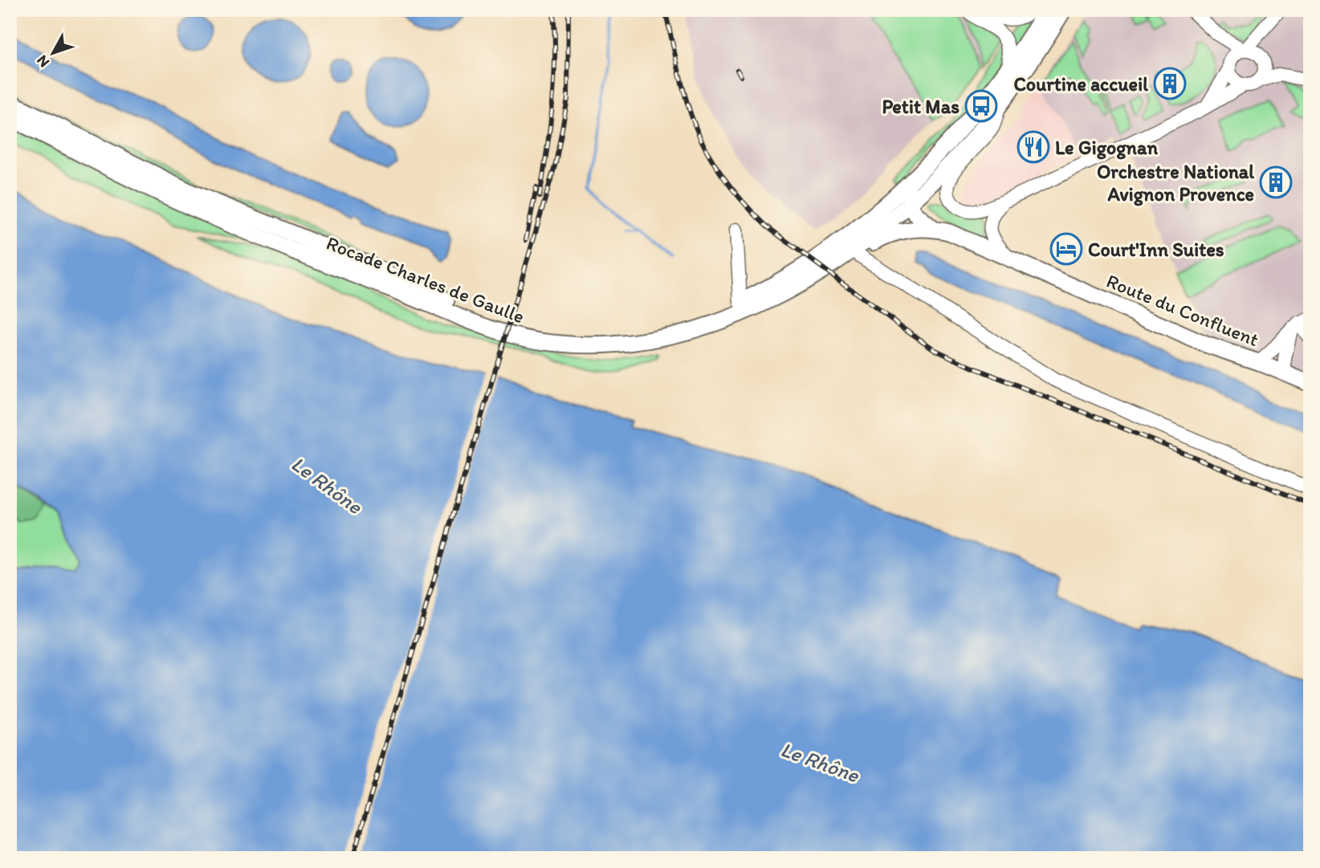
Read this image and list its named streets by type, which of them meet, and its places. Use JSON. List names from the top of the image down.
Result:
{
  "streets": {
    "main road": ["Rocade Charles de Gaulle", "Route du Confluent"]
  },
  "water": ["Le Rhône"],
  "places": {
    "building": ["Courtine accueil", "Orchestre National Avignon Provence"],
    "bus stop": ["Petit Mas"],
    "restaurant": ["Le Gigognan"],
    "hotel": ["Court'Inn Suites"]
  },
  "north": "bottom left"
}
